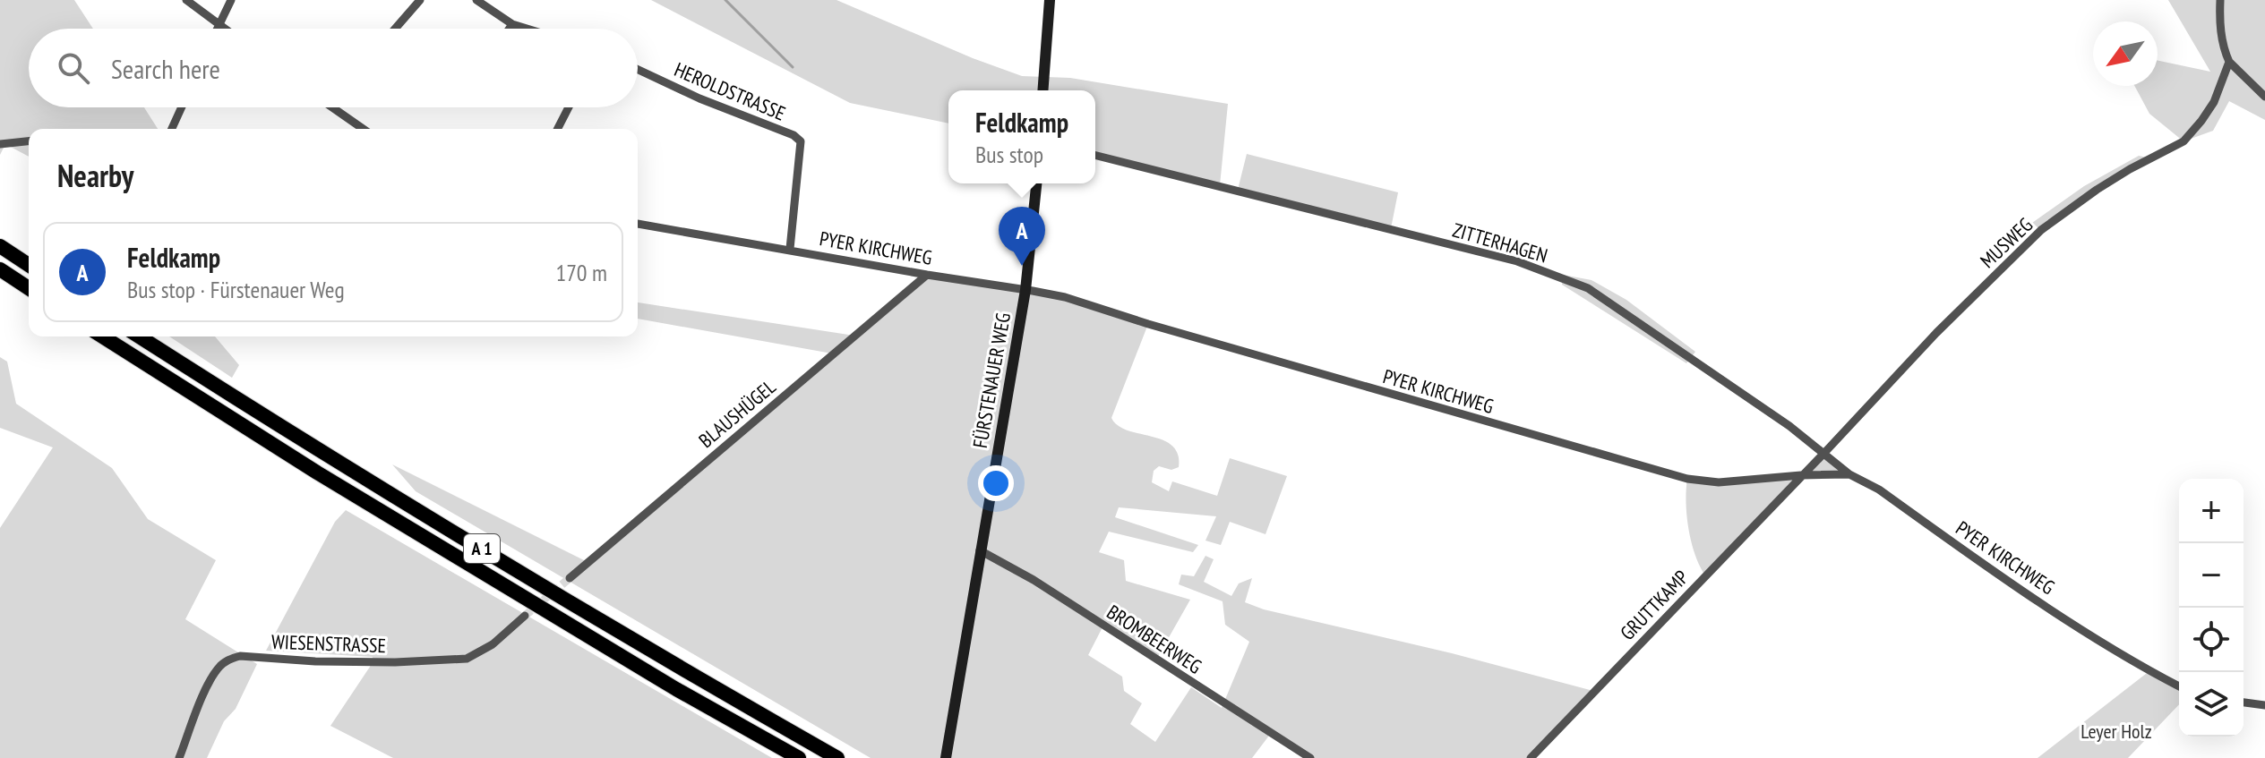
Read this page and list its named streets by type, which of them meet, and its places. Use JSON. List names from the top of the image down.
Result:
{
  "streets": {
    "highway": ["A 1"],
    "street": [
      "HEROLDSTRASSE",
      "ZITTERHAGEN",
      "MUSWEG",
      "PYER KIRCHWEG",
      "FÜRSTENAUER WEG",
      "BLAUSHÜGEL",
      "GRUTTKAMP",
      "BROMBEERWEG",
      "WIESENSTRASSE"
    ]
  },
  "crossings": [
    ["HEROLDSTRASSE", "PYER KIRCHWEG"],
    ["ZITTERHAGEN", "MUSWEG"],
    ["ZITTERHAGEN", "PYER KIRCHWEG"],
    ["MUSWEG", "PYER KIRCHWEG"],
    ["MUSWEG", "GRUTTKAMP"],
    ["PYER KIRCHWEG", "FÜRSTENAUER WEG"],
    ["PYER KIRCHWEG", "BLAUSHÜGEL"],
    ["PYER KIRCHWEG", "GRUTTKAMP"],
    ["FÜRSTENAUER WEG", "BROMBEERWEG"]
  ],
  "parks": ["Leyer Holz"],
  "north": "bottom left",
  "page": {
    "search": "Search here",
    "popup": ["Feldkamp", "Bus stop"],
    "heading": "Nearby",
    "pins": "A",
    "list": [
      {
        "mark": "A",
        "name": "Feldkamp",
        "note": "Bus stop · Fürstenauer Weg",
        "value": "170 m"
      }
    ],
    "map_buttons": ["+", "−"]
  }
}
